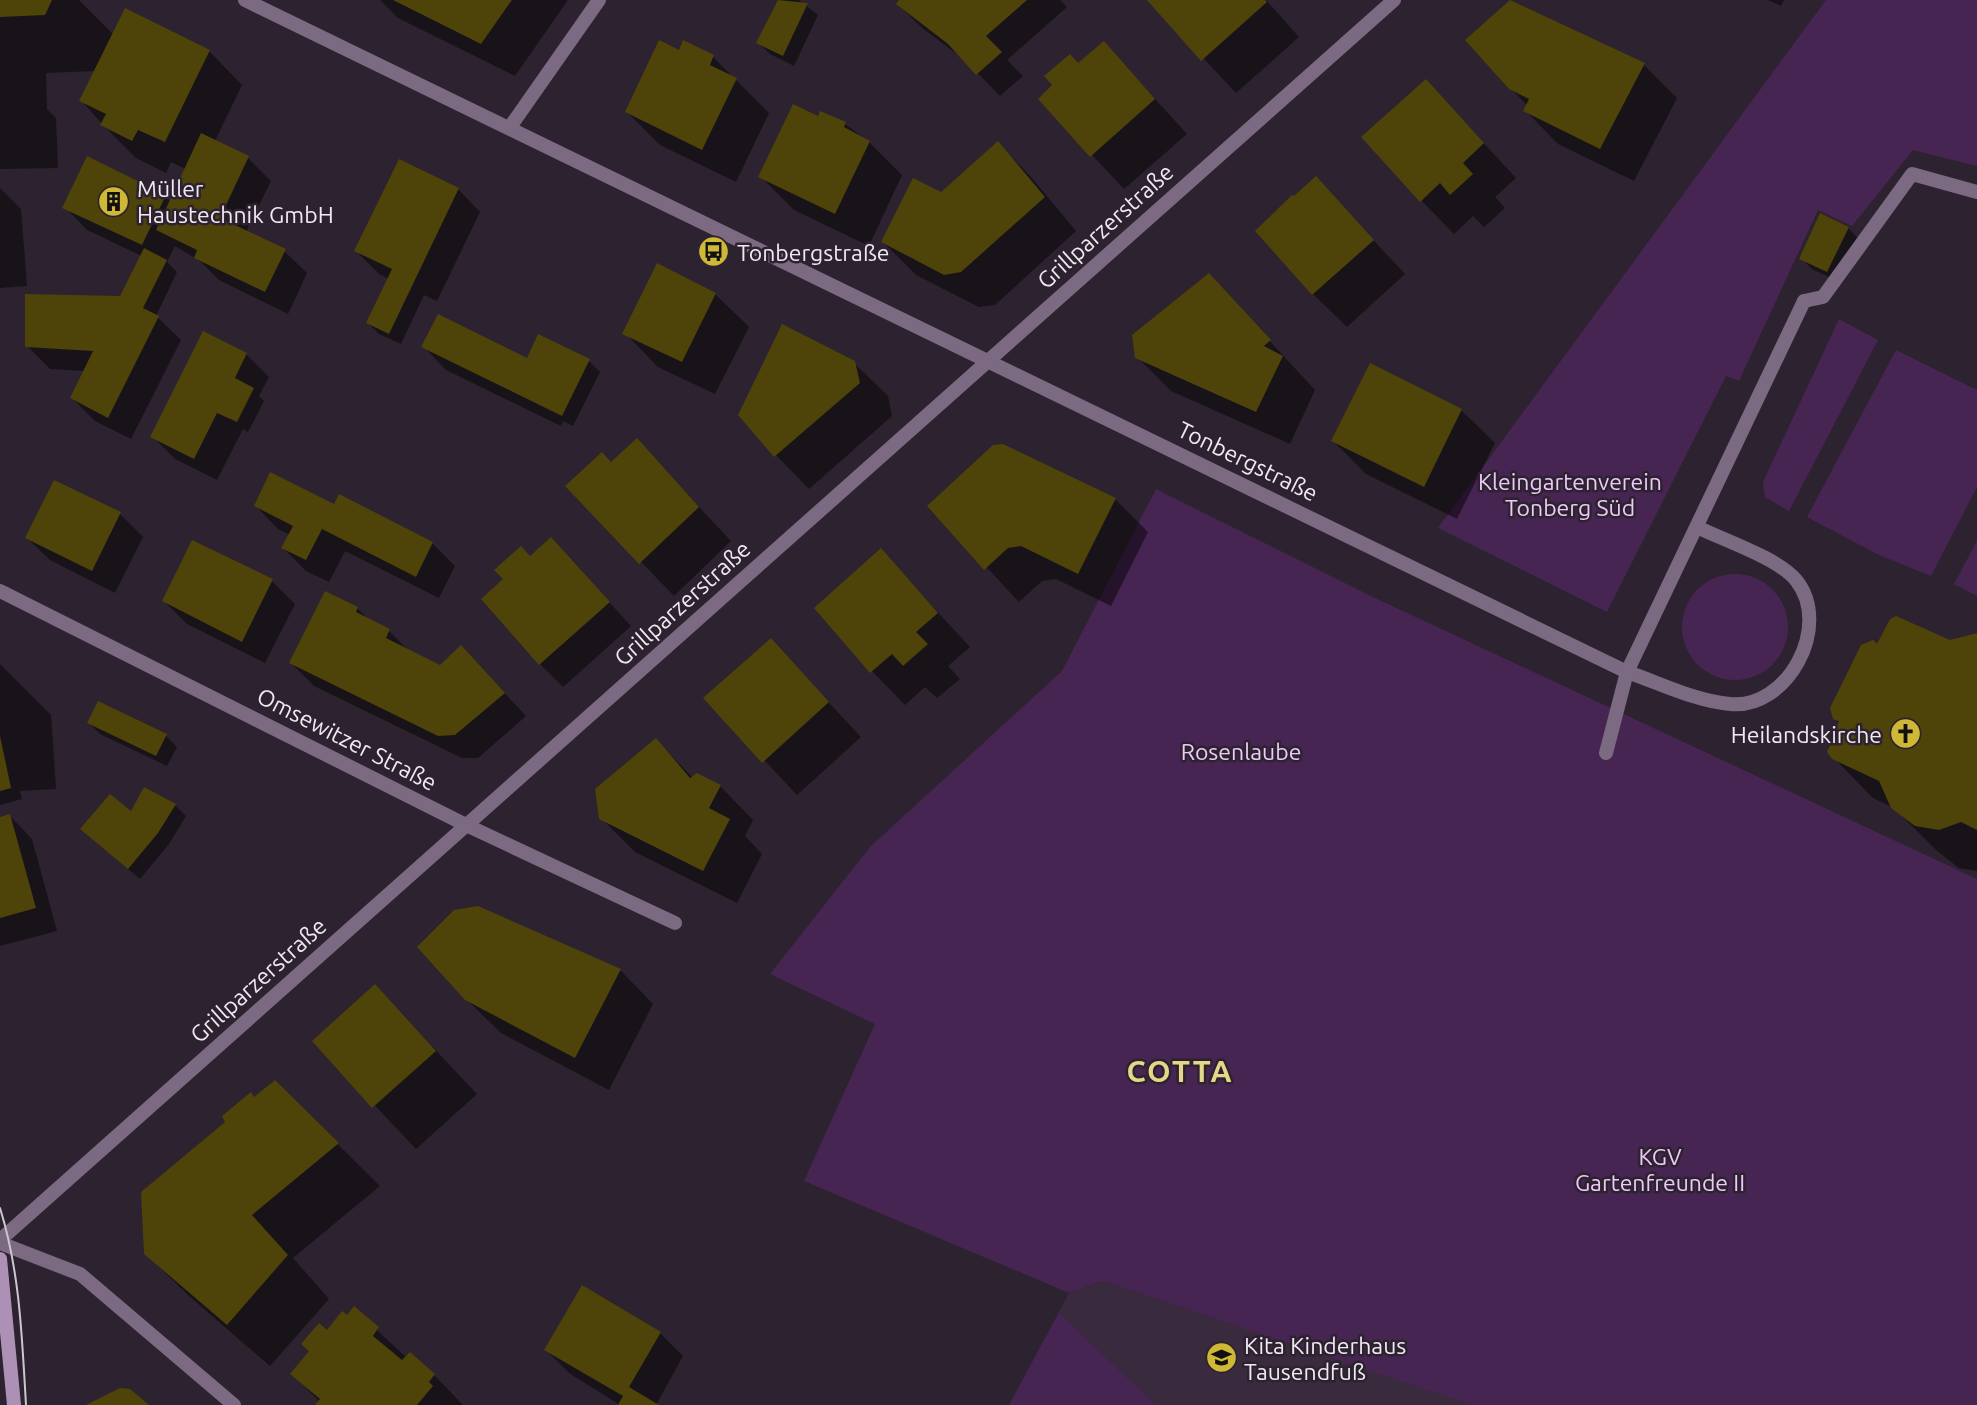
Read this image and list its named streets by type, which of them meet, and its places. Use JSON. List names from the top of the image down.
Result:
{
  "streets": {
    "street": ["Grillparzerstraße", "Tonbergstraße", "Omsewitzer Straße"]
  },
  "crossings": [
    ["Grillparzerstraße", "Tonbergstraße"],
    ["Grillparzerstraße", "Omsewitzer Straße"]
  ],
  "districts": ["COTTA"],
  "parks": ["Kleingartenverein Tonberg Süd", "Rosenlaube", "KGV Gartenfreunde II"],
  "places": {
    "building": ["Müller Haustechnik GmbH"],
    "bus stop": ["Tonbergstraße"],
    "church": ["Heilandskirche"],
    "school or university": ["Kita Kinderhaus Tausendfuß"]
  }
}
